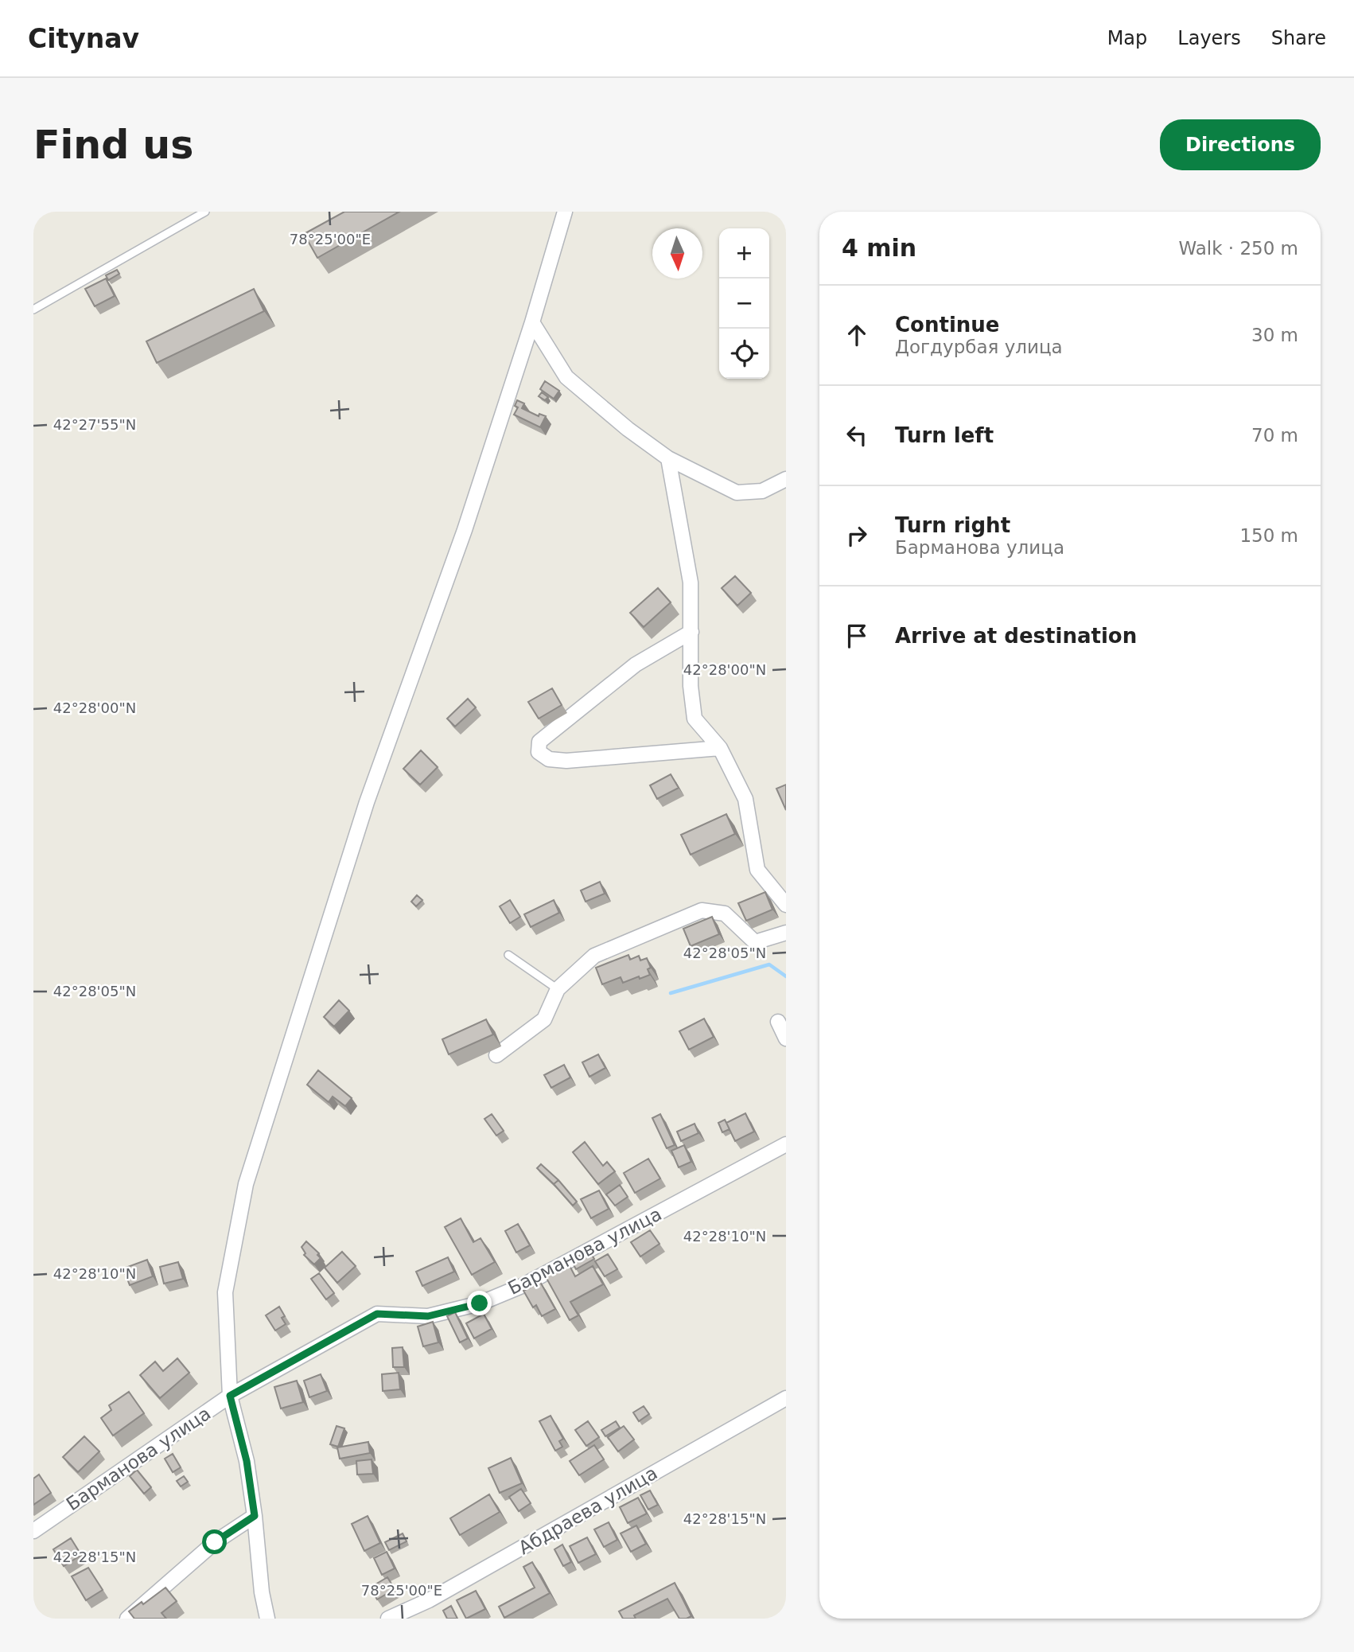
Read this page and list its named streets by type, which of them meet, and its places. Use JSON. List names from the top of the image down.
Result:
{
  "streets": {
    "street": ["Барманова улица", "Абдраева улица"]
  },
  "north": "bottom",
  "page": {
    "header": "Citynav",
    "nav": ["Map", "Layers", "Share"],
    "buttons": "Directions",
    "title": "Find us",
    "heading": ["4 min", "Walk · 250 m"],
    "map_buttons": ["+", "−"],
    "list": [
      ["Continue", "Догдурбая улица", "30 m"],
      ["Turn left", "70 m"],
      ["Turn right", "Барманова улица", "150 m"],
      "Arrive at destination"
    ]
  },
  "coordinates": [
    "78°25'00\"E",
    "42°27'55\"N",
    "42°28'00\"N",
    "42°28'05\"N",
    "42°28'10\"N",
    "42°28'15\"N"
  ]
}
